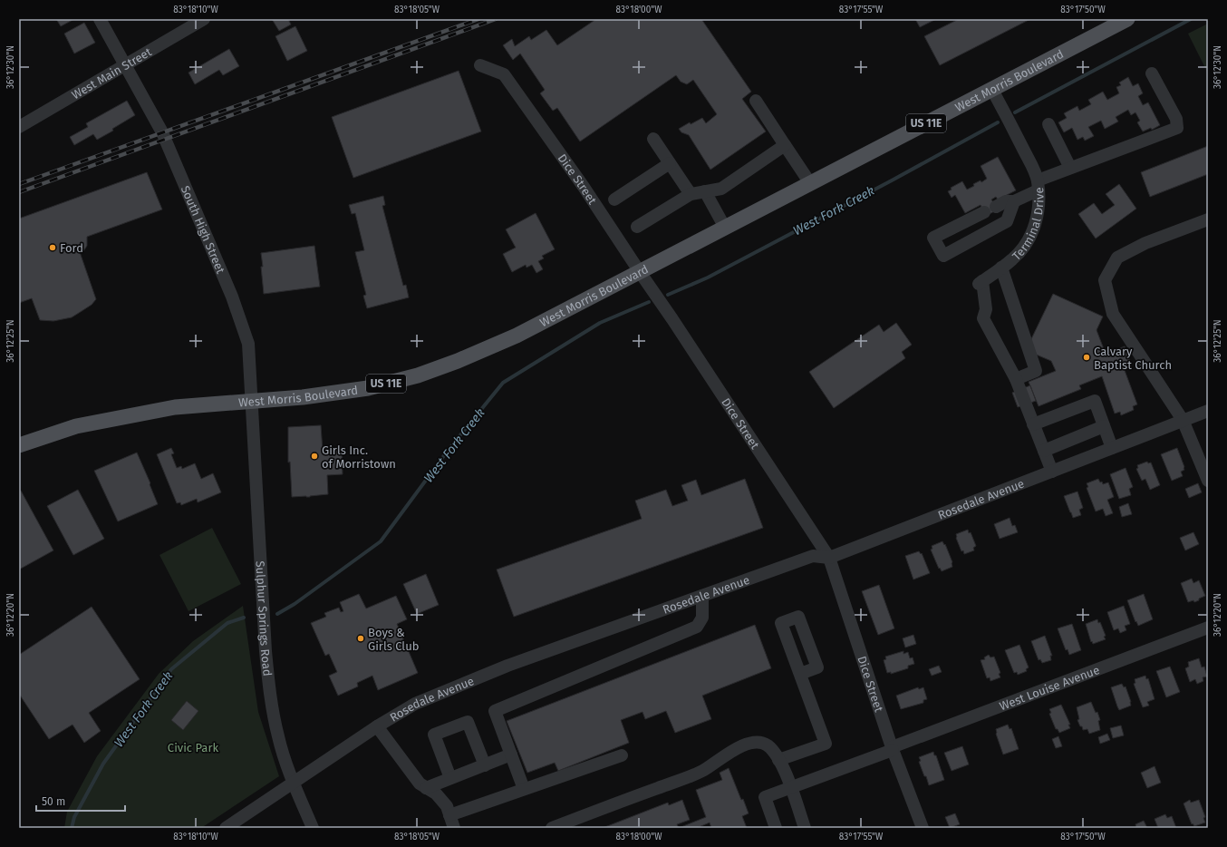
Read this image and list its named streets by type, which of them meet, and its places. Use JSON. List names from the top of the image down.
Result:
{
  "streets": {
    "main road": ["West Morris Boulevard", "US 11E"],
    "street": [
      "West Main Street",
      "Dice Street",
      "Terminal Drive",
      "South High Street",
      "Rosedale Avenue",
      "Sulphur Springs Road",
      "West Louise Avenue"
    ]
  },
  "crossings": [
    ["West Main Street", "South High Street"],
    ["West Morris Boulevard", "Dice Street"],
    ["West Morris Boulevard", "Terminal Drive"],
    ["West Morris Boulevard", "South High Street"],
    ["West Morris Boulevard", "Sulphur Springs Road"],
    ["Dice Street", "Rosedale Avenue"],
    ["Dice Street", "West Louise Avenue"],
    ["South High Street", "Sulphur Springs Road"],
    ["Rosedale Avenue", "Sulphur Springs Road"]
  ],
  "water": ["West Fork Creek"],
  "parks": ["Civic Park"],
  "places": [
    "Ford",
    "Calvary Baptist Church",
    "Girls Inc. of Morristown",
    "Boys & Girls Club"
  ],
  "scale_bar": "50 m",
  "coordinates": [
    "83°18'10\"W",
    "83°18'05\"W",
    "83°18'00\"W",
    "83°17'55\"W",
    "83°17'50\"W",
    "36°12'30\"N",
    "36°12'25\"N",
    "36°12'20\"N"
  ]
}
